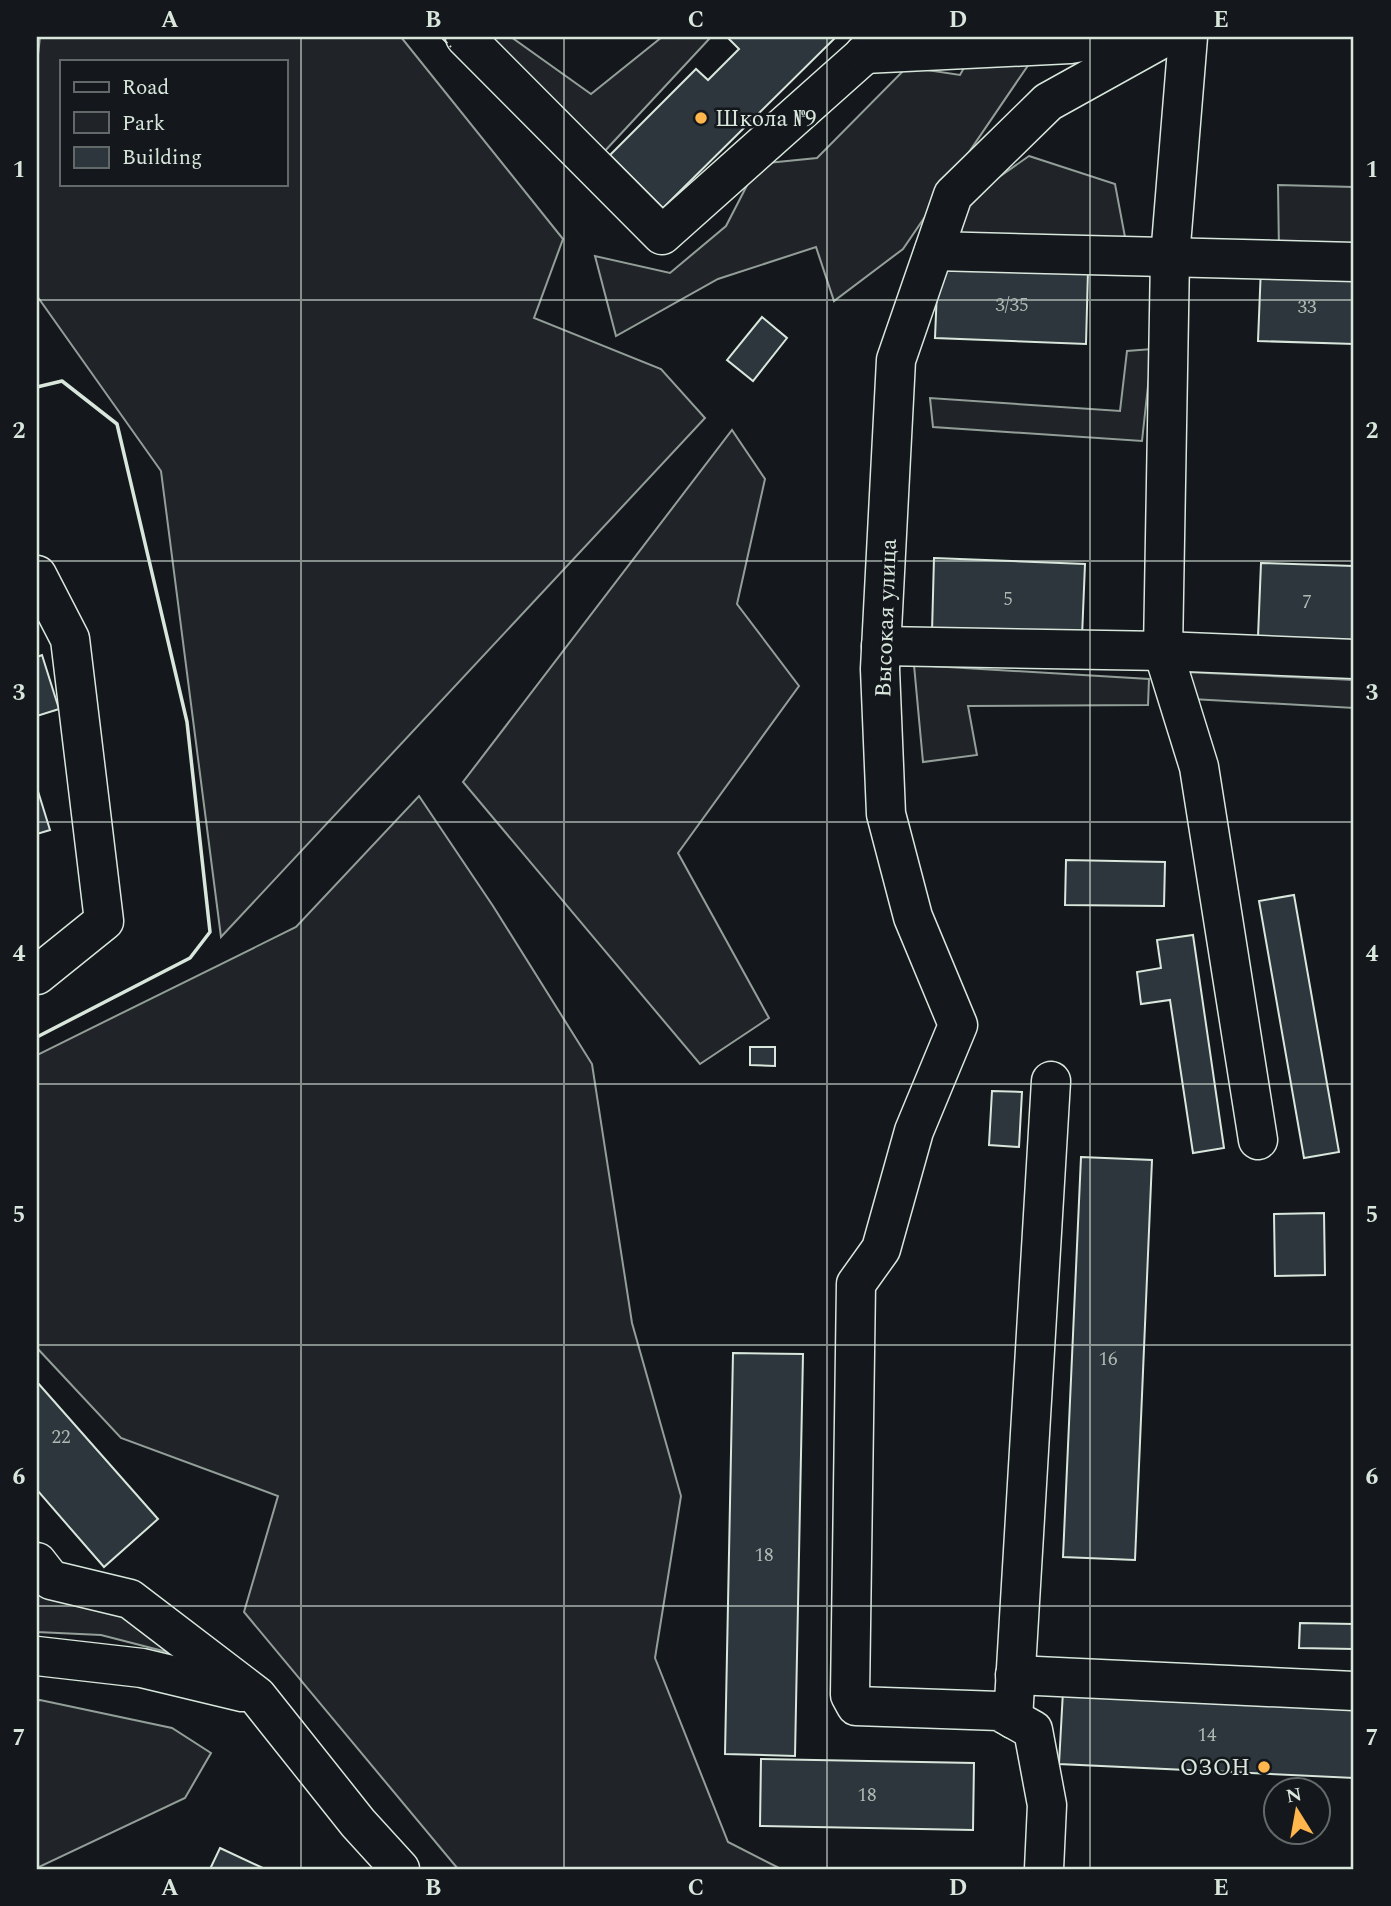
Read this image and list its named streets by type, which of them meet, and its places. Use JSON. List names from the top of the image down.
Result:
{
  "streets": {
    "street": ["Высокая улица"]
  },
  "places": ["Школа №9", "ОЗОН"],
  "house_numbers": [
    "3/35",
    "33",
    "5",
    "7",
    "16",
    "22",
    "18",
    "14",
    "18"
  ],
  "legend": ["Road", "Park", "Building"],
  "north": "top",
  "grid": {
    "columns": [
      "A",
      "B",
      "C",
      "D",
      "E"
    ],
    "rows": [
      "1",
      "2",
      "3",
      "4",
      "5",
      "6",
      "7"
    ]
  }
}
